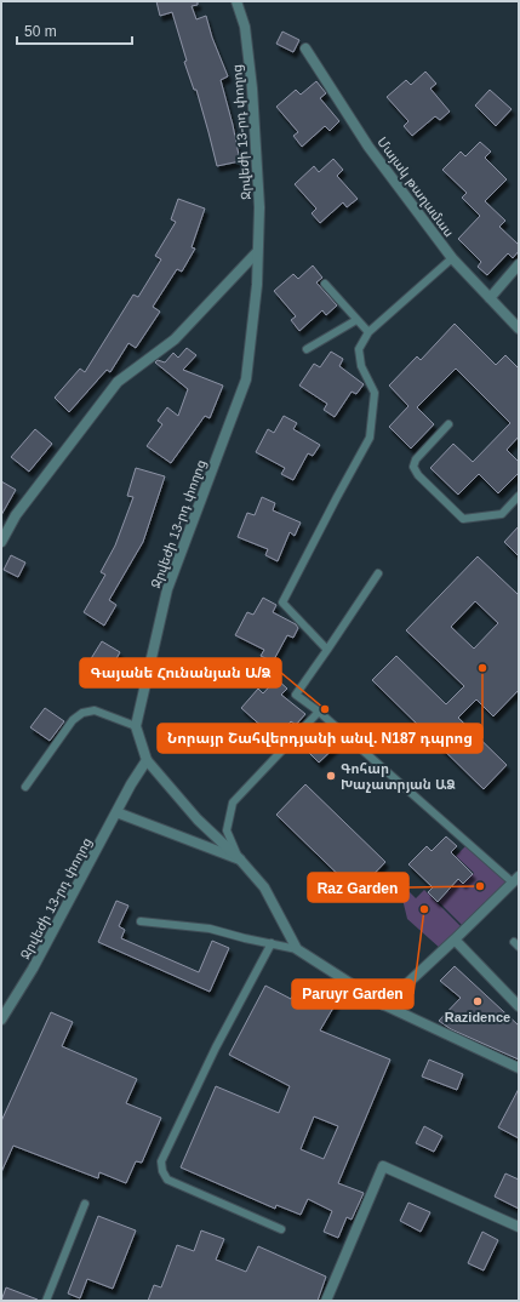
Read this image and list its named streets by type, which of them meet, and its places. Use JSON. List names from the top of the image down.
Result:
{
  "streets": {
    "street": ["Ջրվեժի 13-րդ փողոց", "Մայակ թաղամաս"]
  },
  "places": [
    "Նորայր Շահվերդյանի անվ. N187 դպրոց",
    "Գայանե Հունանյան Ա/Ձ",
    "Գոհար Խաչատրյան ԱՁ",
    "Raz Garden",
    "Paruyr Garden",
    "Razidence"
  ],
  "scale_bar": "50 m"
}
